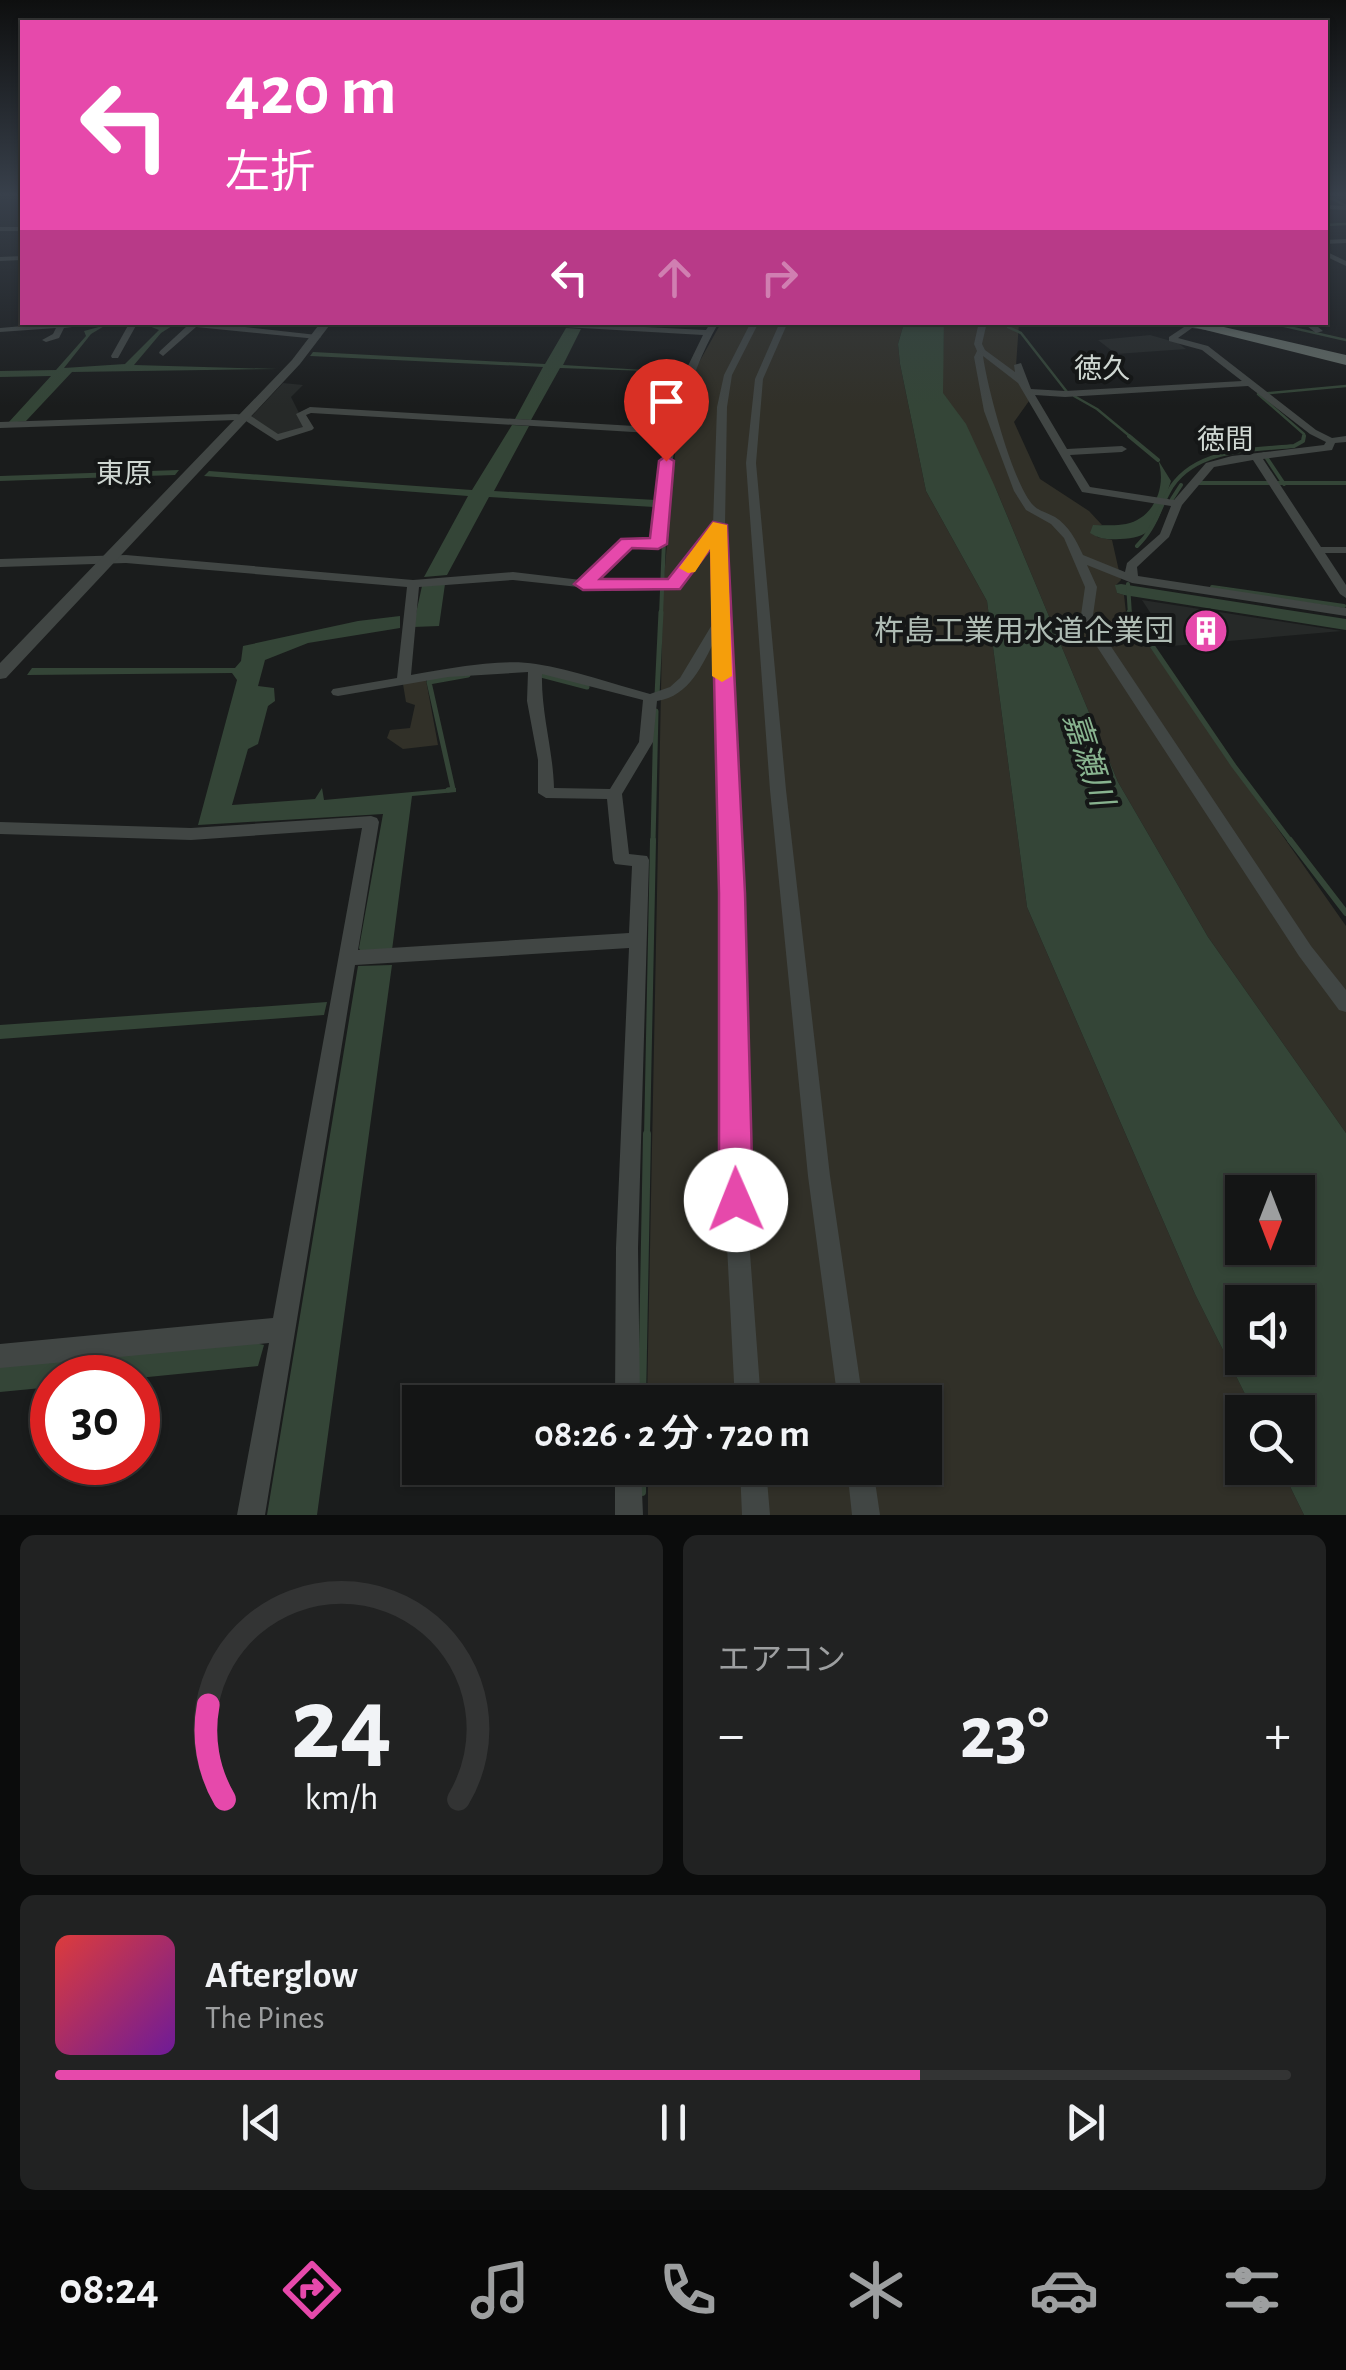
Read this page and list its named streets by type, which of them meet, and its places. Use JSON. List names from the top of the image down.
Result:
{
  "districts": ["徳久", "徳間", "東原"],
  "water": ["嘉瀬川"],
  "places": {
    "building": ["杵島工業用水道企業団"]
  },
  "north": "bottom",
  "page": {
    "turn": ["420 m", "左折"],
    "limit": "30",
    "trip": "08:26 · 2 分 · 720 m",
    "tile": "エアコン",
    "heat": ["−", "23°", "+"],
    "song": ["Afterglow", "The Pines"],
    "tabs": "08:24",
    "gauge": ["24", "km/h"]
  }
}
